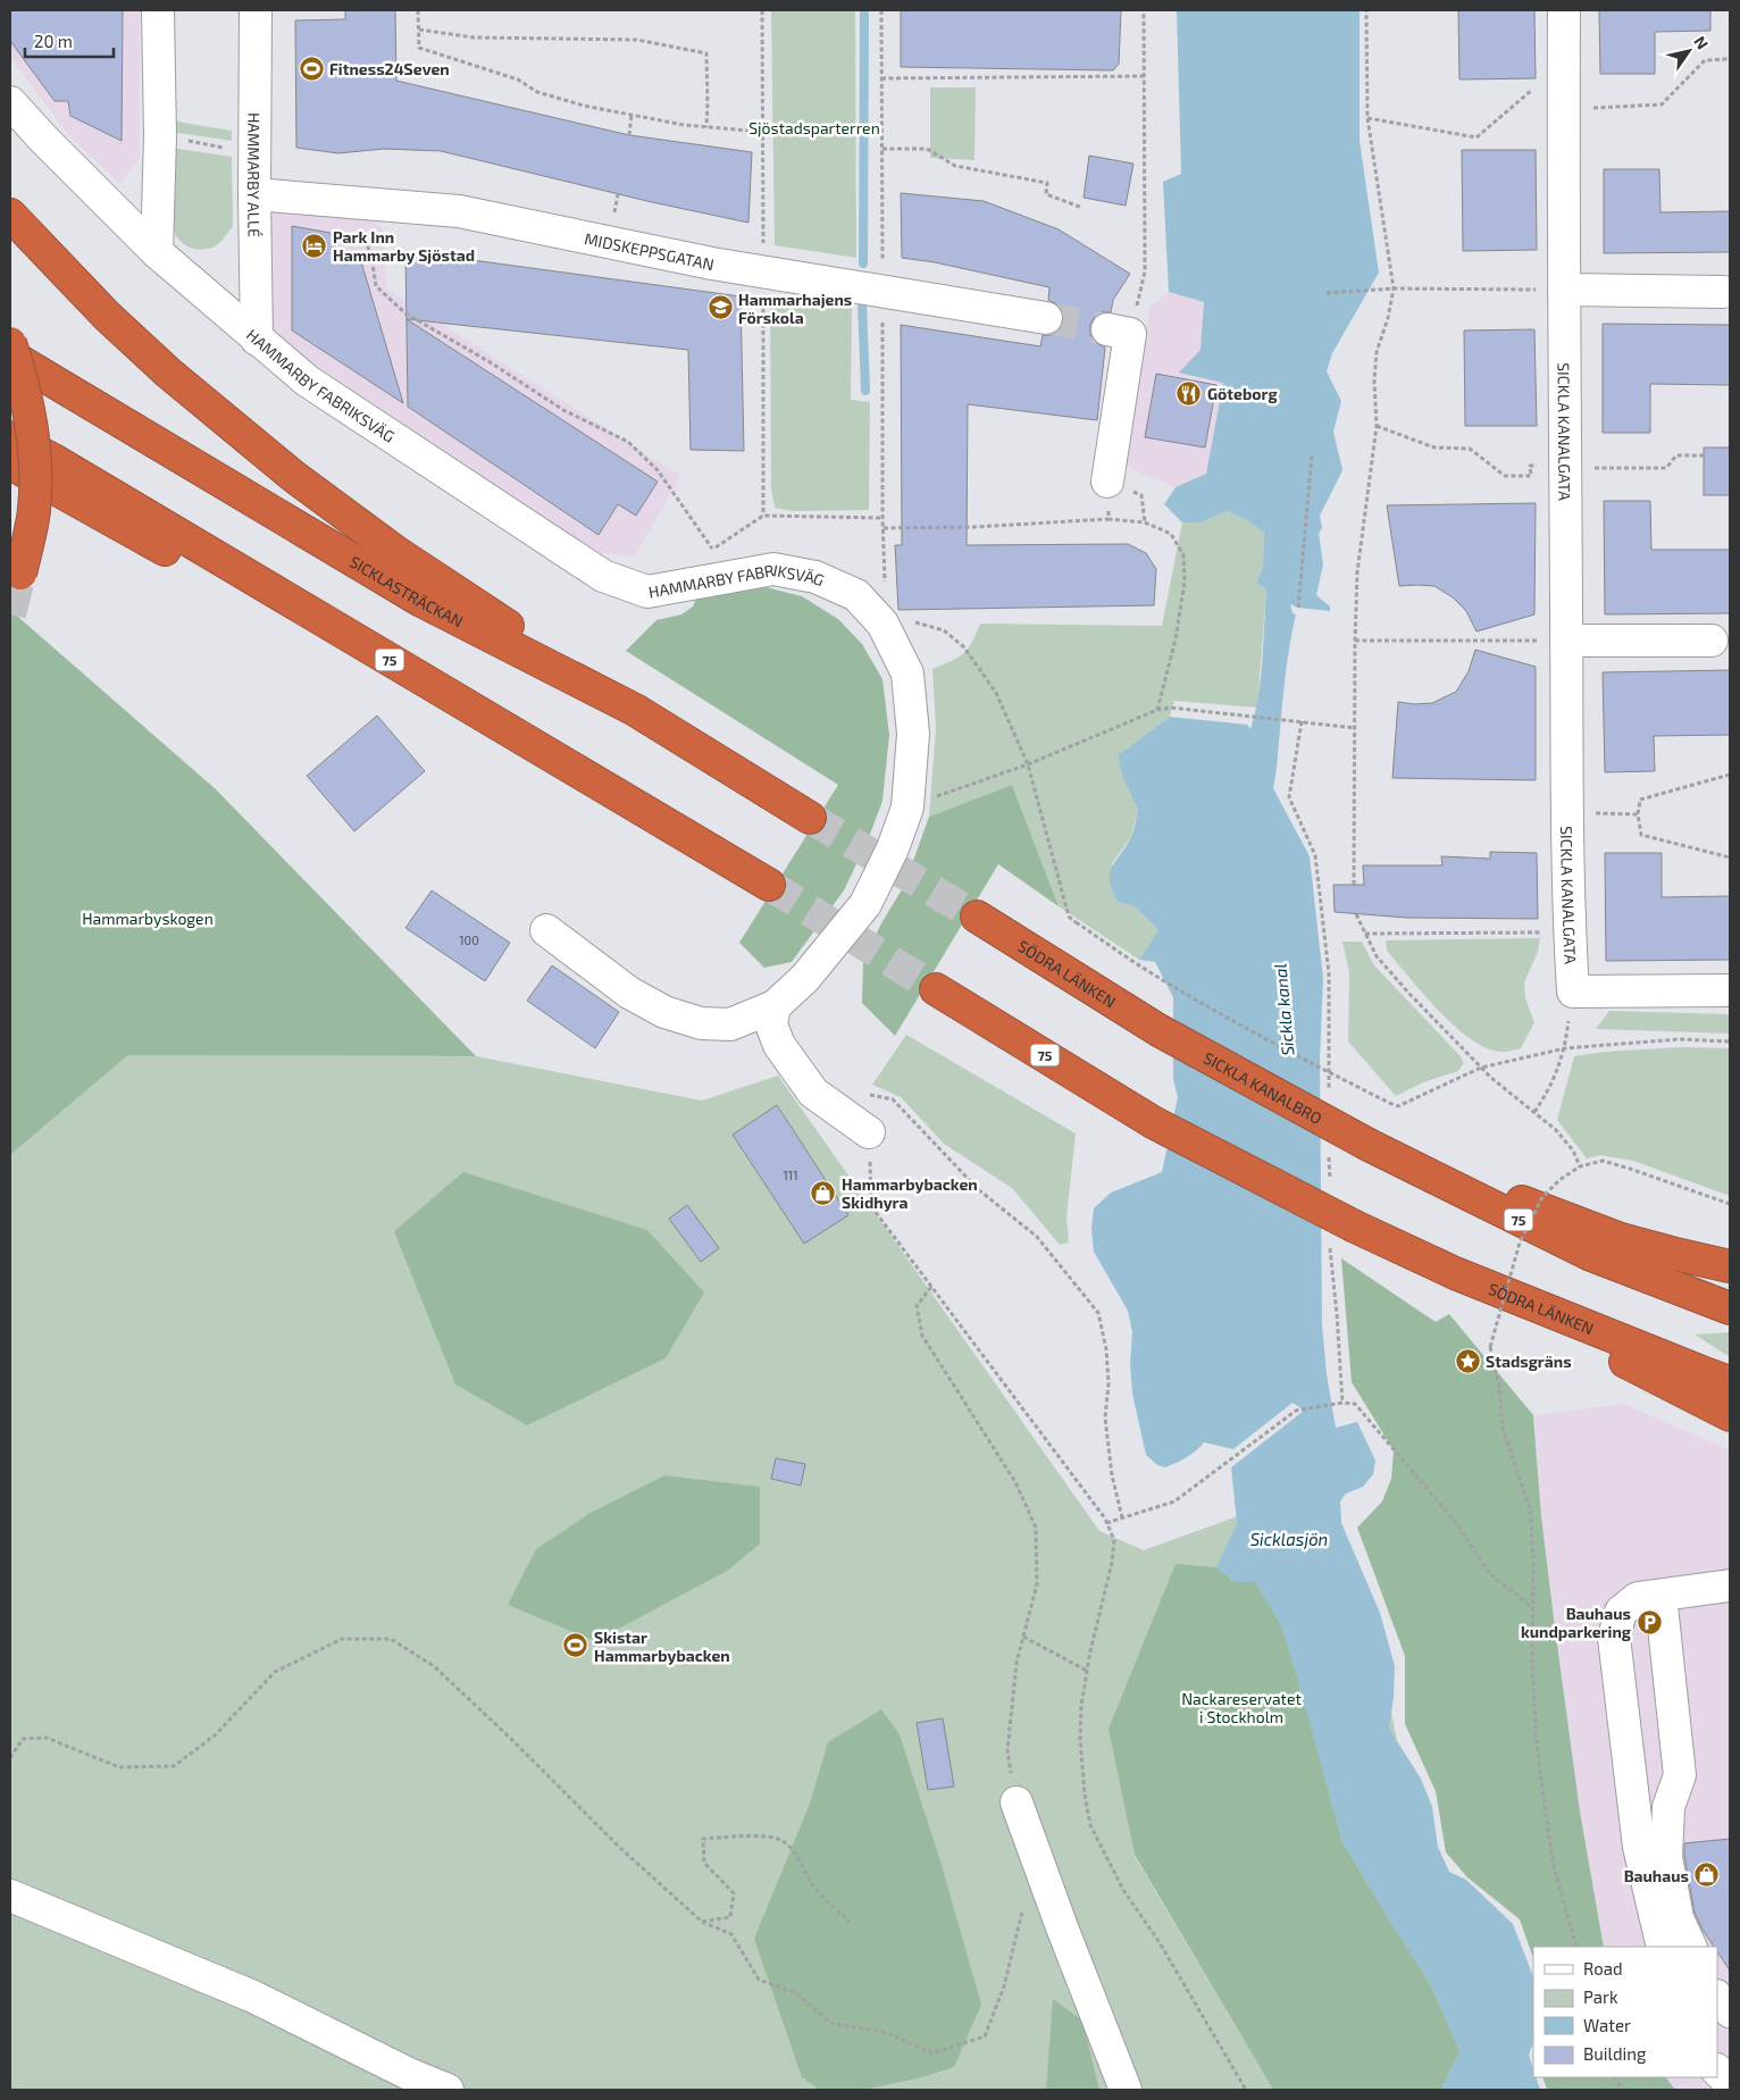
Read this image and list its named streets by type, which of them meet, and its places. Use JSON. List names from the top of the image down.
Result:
{
  "streets": {
    "highway": [
      "SICKLASTRÄCKAN",
      "75",
      "SÖDRA LÄNKEN",
      "SICKLA KANALBRO"
    ],
    "street": [
      "HAMMARBY ALLÉ",
      "MIDSKEPPSGATAN",
      "HAMMARBY FABRIKSVÄG",
      "SICKLA KANALGATA"
    ]
  },
  "crossings": [
    ["HAMMARBY ALLÉ", "MIDSKEPPSGATAN"],
    ["HAMMARBY ALLÉ", "HAMMARBY FABRIKSVÄG"],
    ["75", "SÖDRA LÄNKEN"],
    ["75", "SICKLA KANALBRO"],
    ["SÖDRA LÄNKEN", "SICKLA KANALBRO"]
  ],
  "water": ["Sickla kanal", "Sicklasjön"],
  "parks": ["Sjöstadsparterren", "Hammarbyskogen", "Nackareservatet i Stockholm"],
  "places": {
    "sports": ["Fitness24Seven", "Skistar Hammarbybacken"],
    "hotel": ["Park Inn Hammarby Sjöstad"],
    "school or university": ["Hammarhajens Förskola"],
    "restaurant": ["Göteborg"],
    "shop": ["Hammarbybacken Skidhyra", "Bauhaus"],
    "place": ["Stadsgräns"],
    "parking": ["Bauhaus kundparkering"]
  },
  "house_numbers": ["100", "111"],
  "legend": [
    "Road",
    "Park",
    "Water",
    "Building"
  ],
  "scale_bar": "20 m",
  "north": "top right"
}
